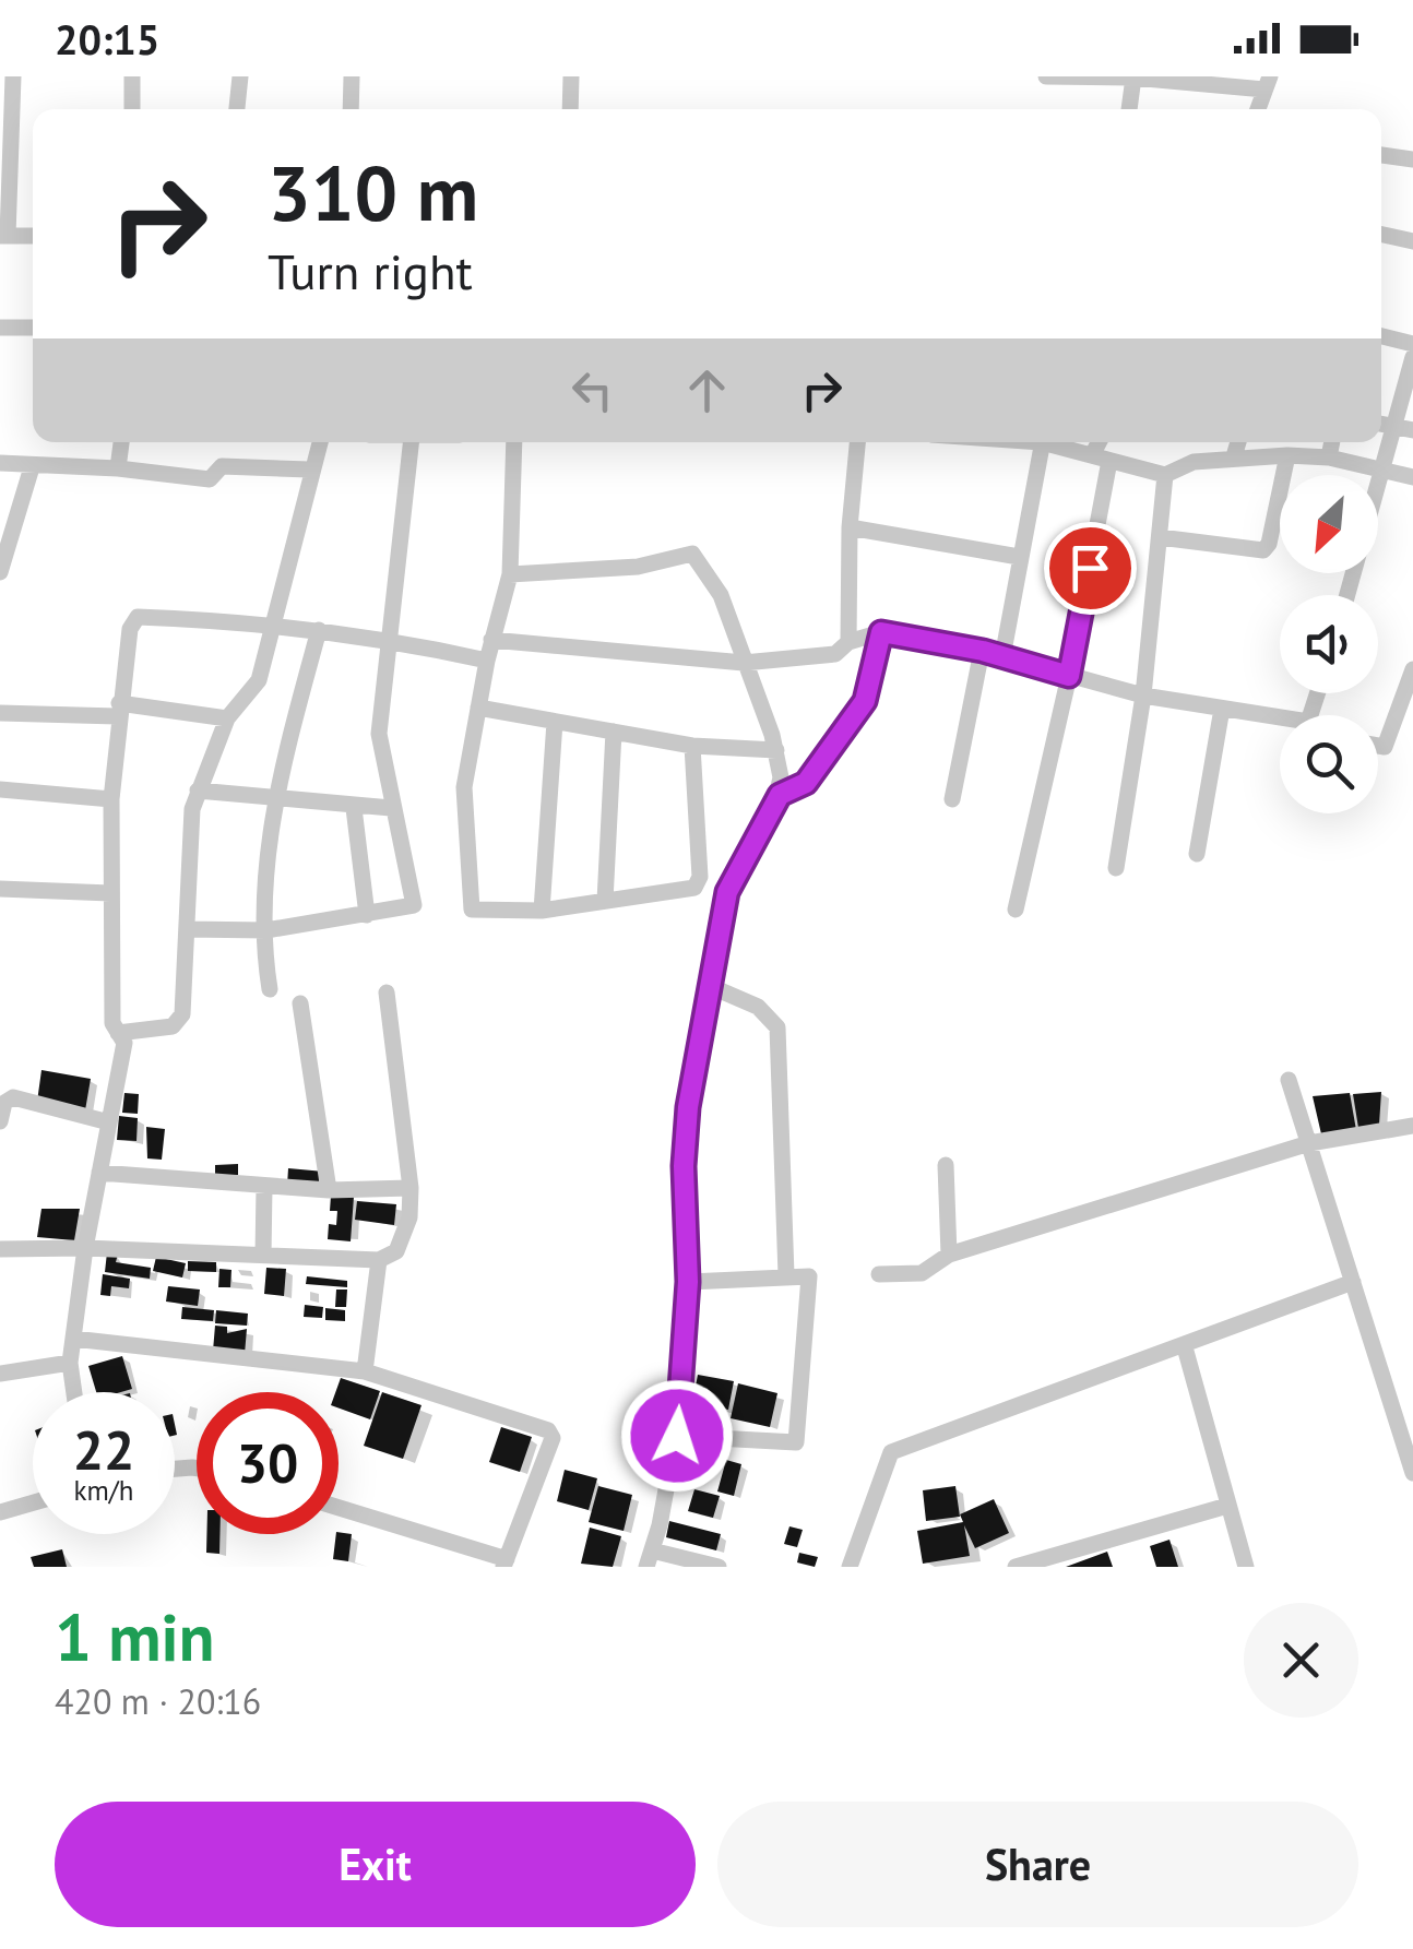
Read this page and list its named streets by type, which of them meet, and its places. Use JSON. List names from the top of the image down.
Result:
{
  "north": "bottom left",
  "page": {
    "status": "20:15",
    "turn": ["310 m", "Turn right"],
    "speed": "22 km/h",
    "limit": "30",
    "heading": ["1 min", "420 m · 20:16"],
    "buttons": ["Exit", "Share"]
  }
}
